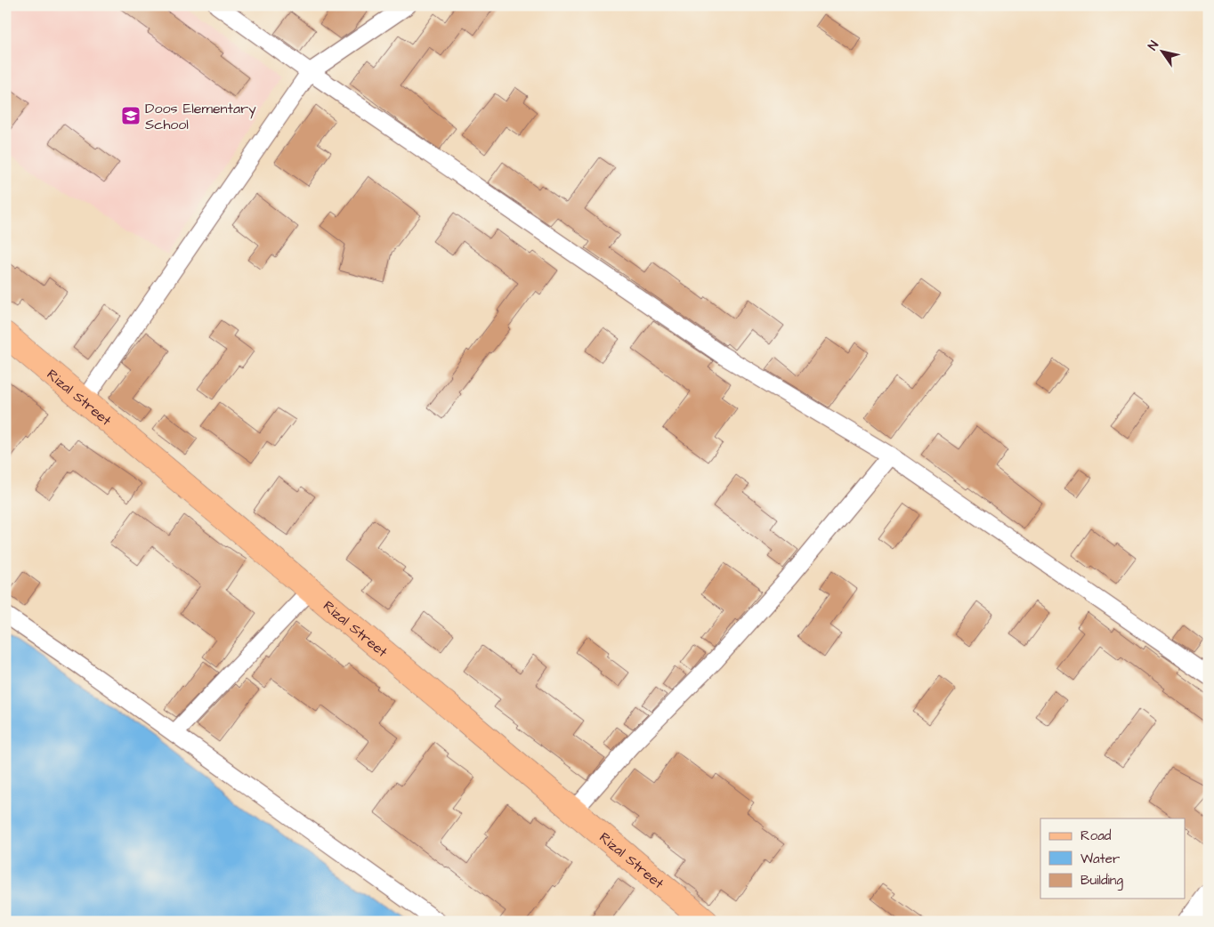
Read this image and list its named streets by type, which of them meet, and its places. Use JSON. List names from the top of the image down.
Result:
{
  "streets": {
    "main road": ["Rizal Street"]
  },
  "places": {
    "school or university": ["Doos Elementary School"]
  },
  "legend": ["Road", "Water", "Building"],
  "north": "top left"
}
